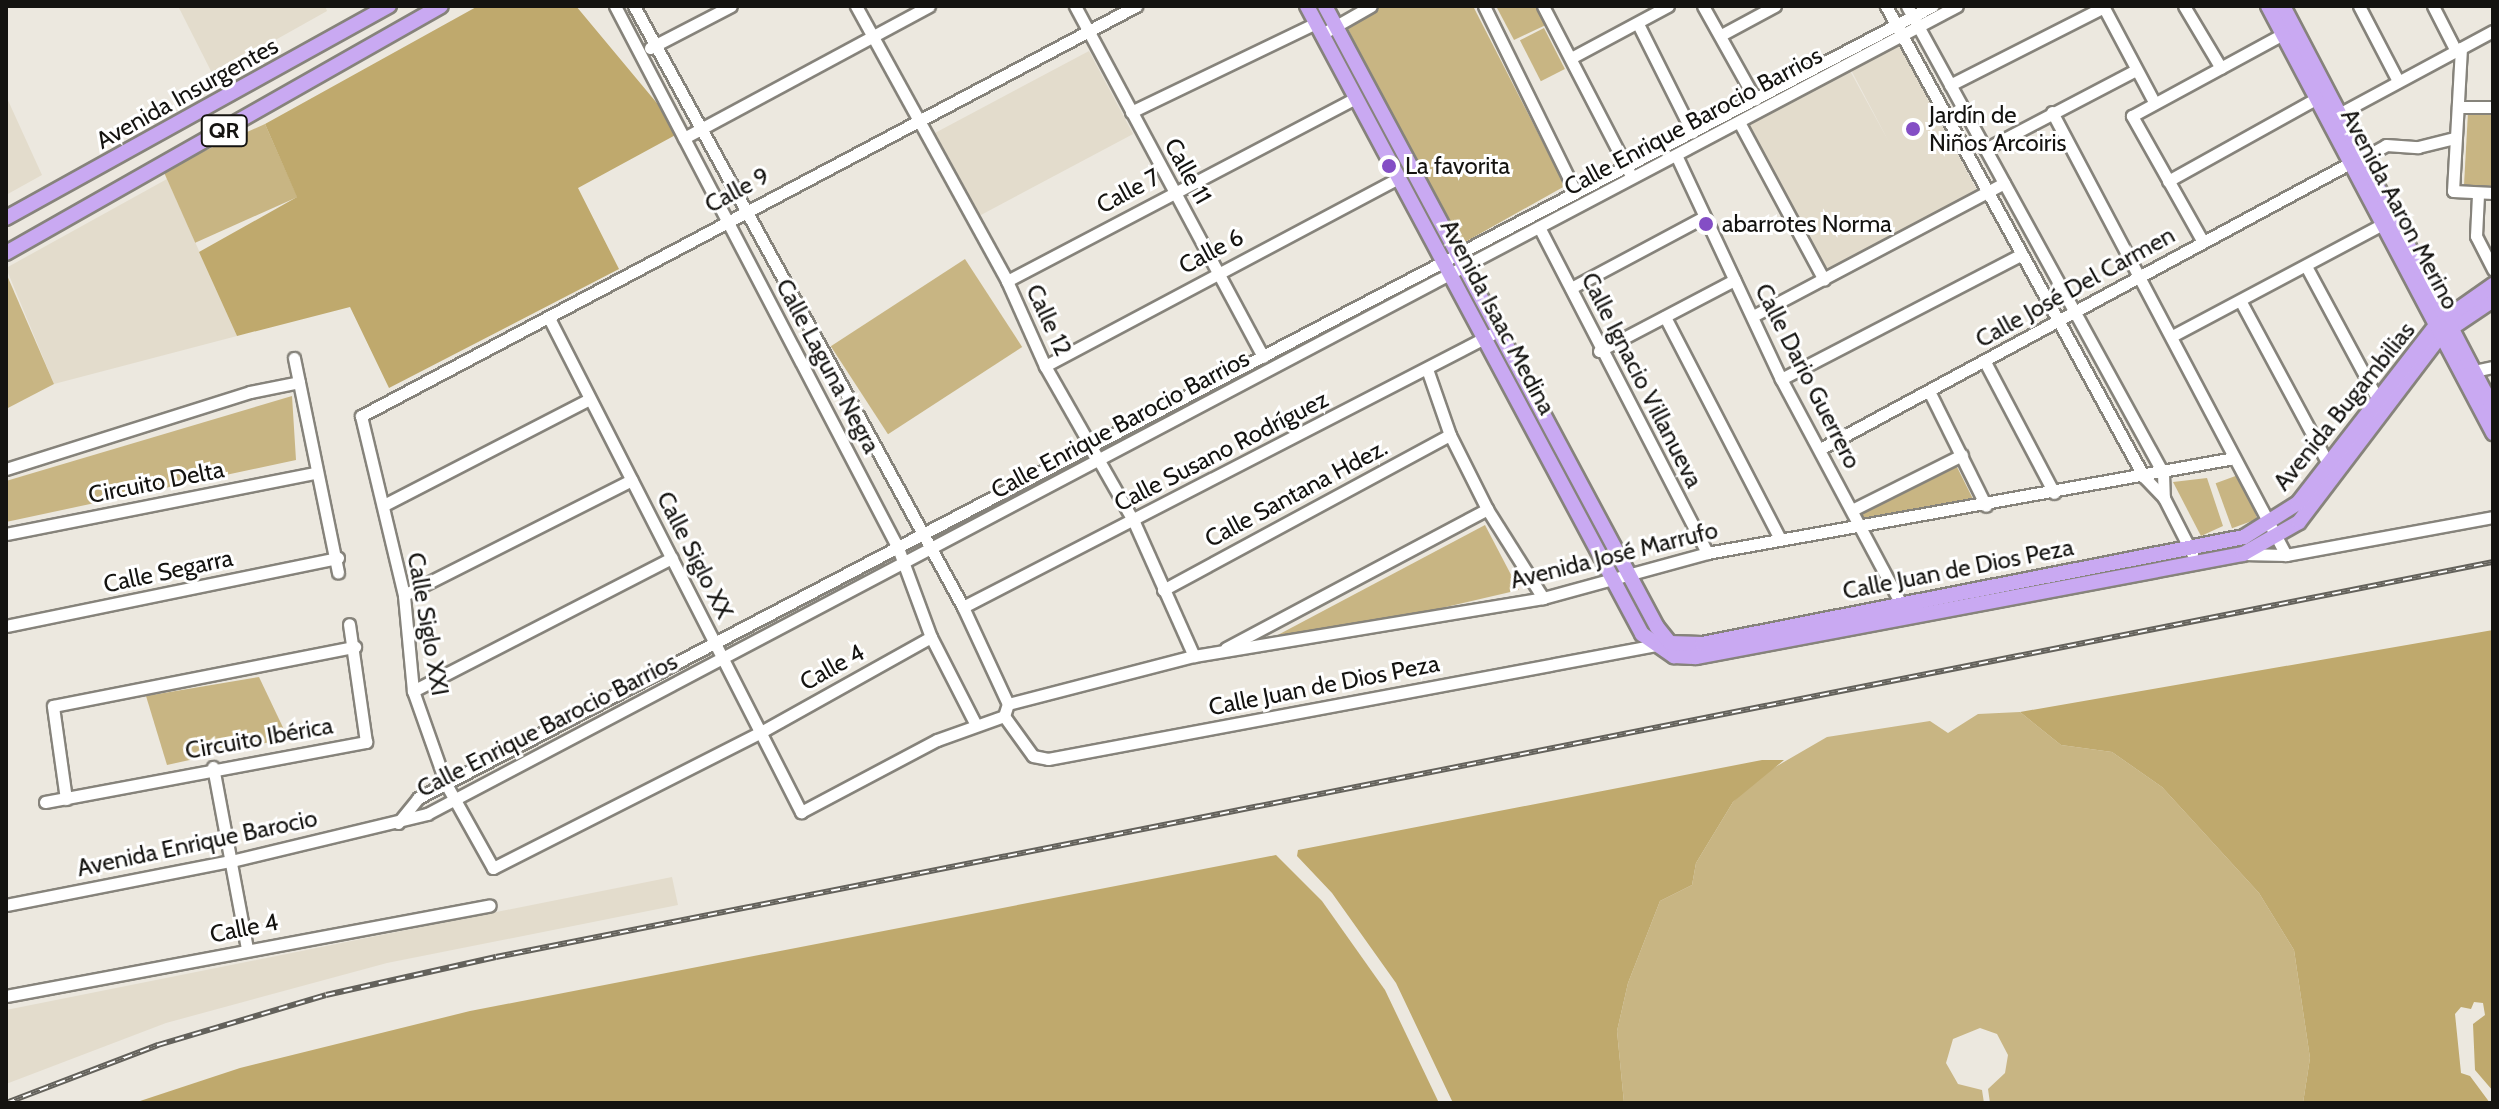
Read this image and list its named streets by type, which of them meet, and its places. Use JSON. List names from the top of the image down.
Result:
{
  "streets": {
    "main road": [
      "Avenida Insurgentes",
      "QR",
      "Avenida Aaron Merino",
      "Avenida Isaac Medina",
      "Avenida Bugambilias",
      "Calle Juan de Dios Peza"
    ],
    "street": [
      "Calle Enrique Barocio Barrios",
      "Calle 11",
      "Calle 9",
      "Calle 7",
      "Calle 6",
      "Calle José Del Carmen",
      "Calle 12",
      "Calle Laguna Negra",
      "Calle Dario Guerrero",
      "Calle Ignacio Villanueva",
      "Calle Susano Rodríguez",
      "Circuito Delta",
      "Calle Santana Hdez.",
      "Calle Siglo XX",
      "Avenida José Marrufo",
      "Calle Segarra",
      "Calle Siglo XXI",
      "Calle 4",
      "Circuito Ibérica",
      "Avenida Enrique Barocio"
    ]
  },
  "crossings": [
    ["Calle Enrique Barocio Barrios", "Calle 11"],
    ["Calle Enrique Barocio Barrios", "Avenida Isaac Medina"],
    ["Calle Enrique Barocio Barrios", "Calle 12"],
    ["Calle Enrique Barocio Barrios", "Calle Laguna Negra"],
    ["Calle Enrique Barocio Barrios", "Calle Dario Guerrero"],
    ["Calle Enrique Barocio Barrios", "Calle Ignacio Villanueva"],
    ["Calle Enrique Barocio Barrios", "Calle Siglo XX"],
    ["Calle Enrique Barocio Barrios", "Calle Siglo XXI"],
    ["Calle Enrique Barocio Barrios", "Avenida Enrique Barocio"],
    ["Calle 11", "Calle 9"],
    ["Calle 11", "Calle 7"],
    ["Calle 11", "Calle 6"],
    ["Calle 9", "Calle 12"],
    ["Calle 9", "Calle Laguna Negra"],
    ["Calle 9", "Calle Siglo XX"],
    ["Calle 9", "Calle Siglo XXI"],
    ["Calle 7", "Avenida Isaac Medina"],
    ["Calle 7", "Calle 12"],
    ["Avenida Aaron Merino", "Calle José Del Carmen"],
    ["Avenida Aaron Merino", "Avenida Bugambilias"],
    ["Calle 6", "Avenida Isaac Medina"],
    ["Calle 6", "Calle 12"],
    ["Calle José Del Carmen", "Calle Dario Guerrero"],
    ["Avenida Isaac Medina", "Calle Susano Rodríguez"],
    ["Avenida Isaac Medina", "Avenida José Marrufo"],
    ["Avenida Isaac Medina", "Calle Juan de Dios Peza"],
    ["Calle 12", "Calle Susano Rodríguez"],
    ["Calle 12", "Calle Santana Hdez."],
    ["Calle 12", "Avenida José Marrufo"],
    ["Calle Laguna Negra", "Calle Susano Rodríguez"],
    ["Calle Laguna Negra", "Calle Siglo XX"],
    ["Calle Laguna Negra", "Avenida José Marrufo"],
    ["Calle Laguna Negra", "Calle Juan de Dios Peza"],
    ["Calle Laguna Negra", "Calle 4"],
    ["Calle Dario Guerrero", "Avenida José Marrufo"],
    ["Calle Dario Guerrero", "Calle Juan de Dios Peza"],
    ["Calle Ignacio Villanueva", "Avenida José Marrufo"],
    ["Avenida Bugambilias", "Calle Juan de Dios Peza"],
    ["Calle Siglo XX", "Calle 4"],
    ["Calle Siglo XXI", "Calle 4"]
  ],
  "places": ["Jardín de Niños Arcoiris", "La favorita", "abarrotes Norma"]
}
